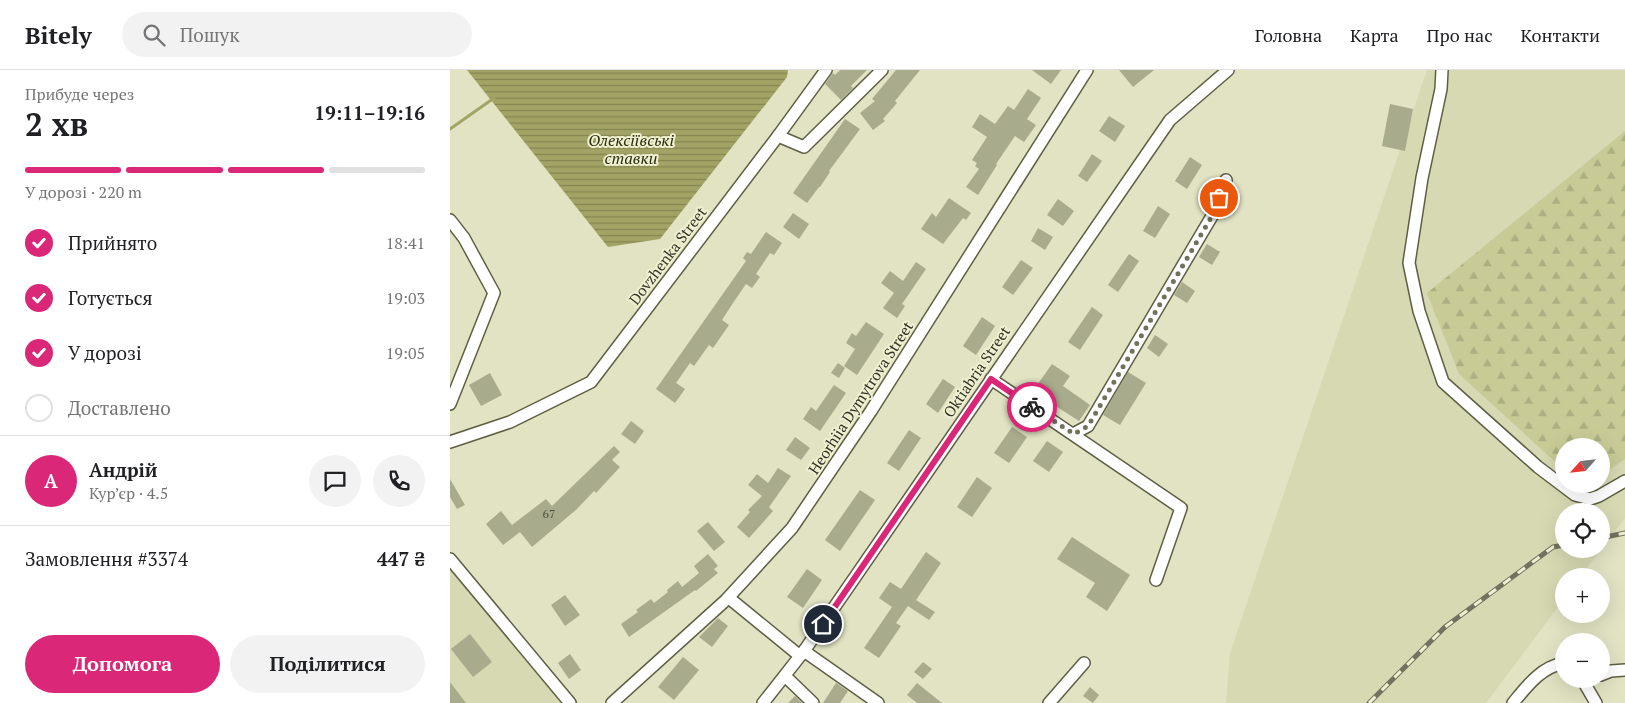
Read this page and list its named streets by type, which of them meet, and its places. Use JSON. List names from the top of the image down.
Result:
{
  "streets": {
    "street": ["Dovzhenka Street", "Oktiabria Street", "Heorhiia Dymytrova Street"]
  },
  "water": ["Олексіївські ставки"],
  "house_numbers": ["67"],
  "north": "bottom left",
  "page": {
    "header": "Bitely",
    "search": "Пошук",
    "nav": [
      "Головна",
      "Карта",
      "Про нас",
      "Контакти"
    ],
    "heading": ["2 хв", "Прибуде через", "19:11–19:16"],
    "panel": [
      "Андрій",
      "Кур’єр · 4.5",
      "Замовлення #3374",
      "447 ₴"
    ],
    "bar": "У дорозі · 220 m",
    "list": [
      ["Прийнято", "18:41"],
      ["Готується", "19:03"],
      ["У дорозі", "19:05"],
      "Доставлено"
    ],
    "map_buttons": ["+", "−"],
    "round": "А",
    "buttons": ["Допомога", "Поділитися"]
  }
}
